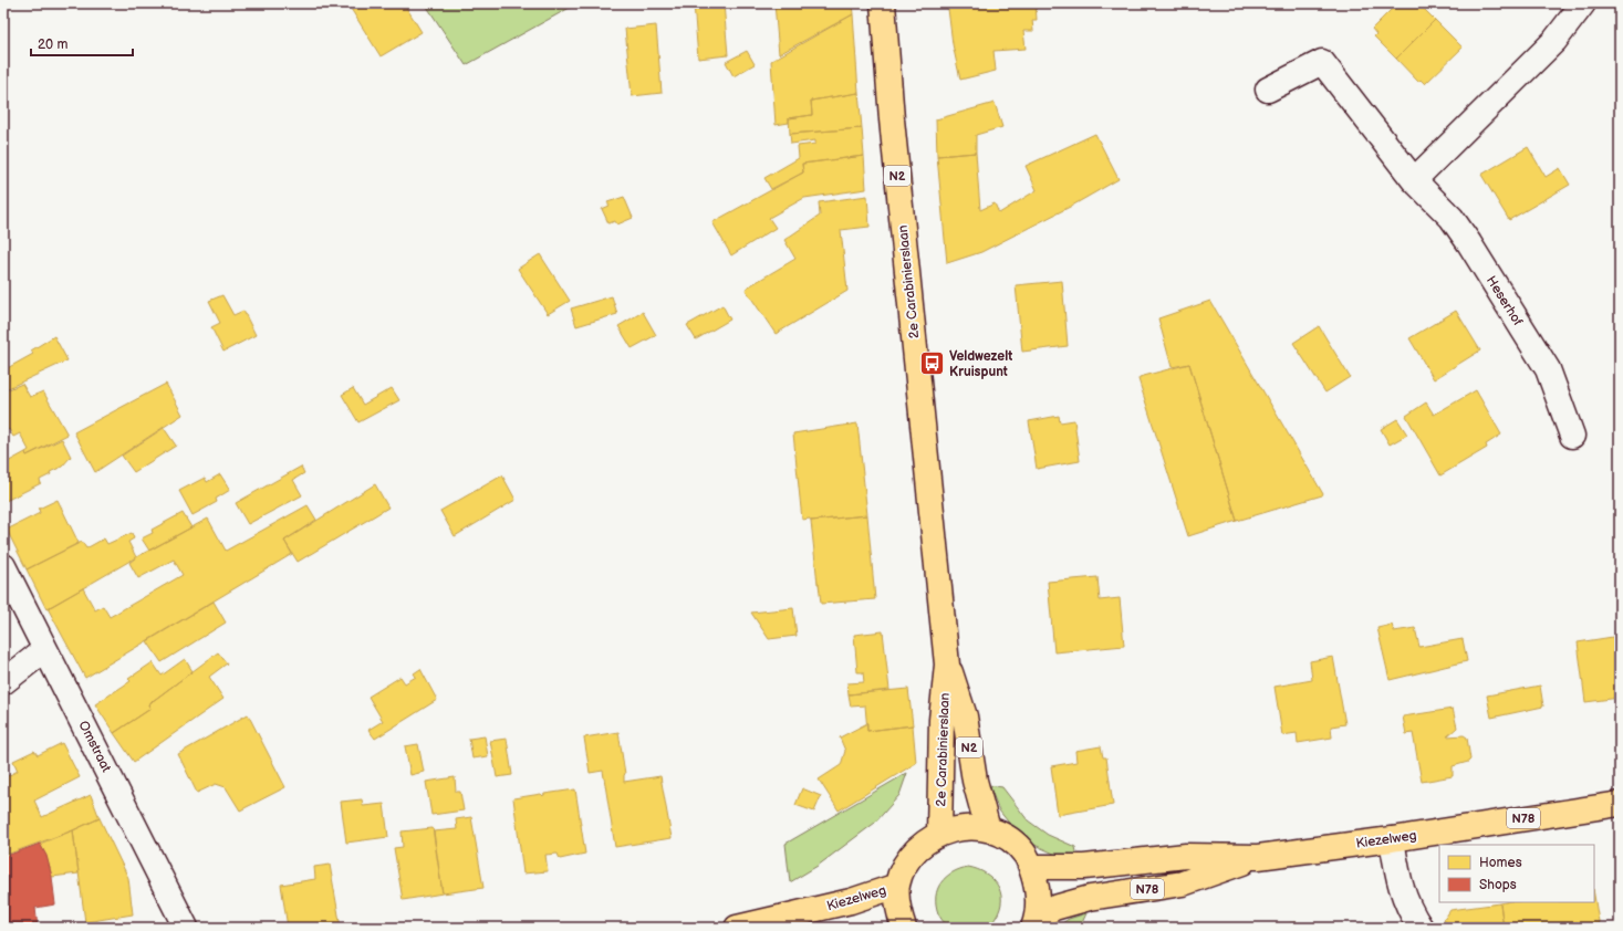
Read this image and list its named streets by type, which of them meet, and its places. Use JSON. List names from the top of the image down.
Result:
{
  "streets": {
    "main road": [
      "N2",
      "2e Carabinierslaan",
      "N78",
      "Kiezelweg"
    ],
    "street": ["Heserhof", "Omstraat"]
  },
  "crossings": [
    ["2e Carabinierslaan", "Kiezelweg"]
  ],
  "places": {
    "bus stop": ["Veldwezelt Kruispunt"]
  },
  "legend": ["Homes", "Shops"],
  "scale_bar": "20 m"
}
